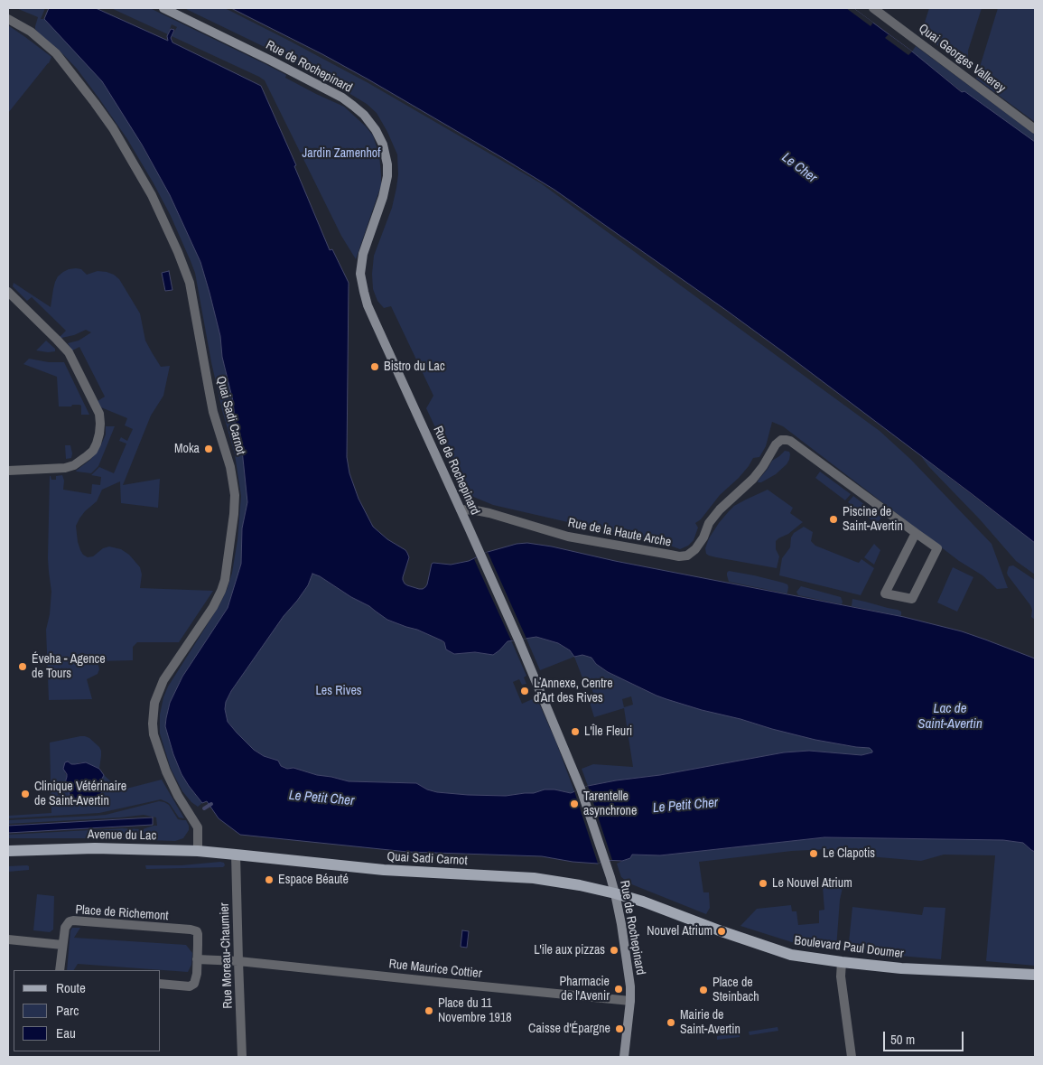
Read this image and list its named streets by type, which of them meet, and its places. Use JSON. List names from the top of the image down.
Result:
{
  "streets": {
    "main road": ["Quai Sadi Carnot", "Avenue du Lac", "Boulevard Paul Doumer"],
    "street": [
      "Quai Georges Vallerey",
      "Rue de Rochepinard",
      "Rue de la Haute Arche",
      "Place de Richemont",
      "Rue Moreau-Chaumier",
      "Rue Maurice Cottier"
    ]
  },
  "crossings": [
    ["Rue de Rochepinard", "Quai Sadi Carnot"],
    ["Rue de Rochepinard", "Rue de la Haute Arche"],
    ["Rue de Rochepinard", "Boulevard Paul Doumer"],
    ["Rue de Rochepinard", "Rue Maurice Cottier"],
    ["Quai Sadi Carnot", "Avenue du Lac"],
    ["Quai Sadi Carnot", "Boulevard Paul Doumer"],
    ["Quai Sadi Carnot", "Rue Moreau-Chaumier"],
    ["Avenue du Lac", "Rue Moreau-Chaumier"],
    ["Rue Moreau-Chaumier", "Rue Maurice Cottier"]
  ],
  "water": ["Le Cher", "Lac de Saint-Avertin", "Le Petit Cher"],
  "parks": ["Jardin Zamenhof", "Les Rives"],
  "places": [
    "Bistro du Lac",
    "Moka",
    "Piscine de Saint-Avertin",
    "Éveha - Agence de Tours",
    "LʼAnnexe, Centre dʼArt des Rives",
    "L'Île Fleuri",
    "Clinique Vétérinaire de Saint-Avertin",
    "Tarentelle asynchrone",
    "Le Clapotis",
    "Espace Béauté",
    "Le Nouvel Atrium",
    "Nouvel Atrium",
    "L'ile aux pizzas",
    "Pharmacie de l'Avenir",
    "Place de Steinbach",
    "Place du 11 Novembre 1918",
    "Mairie de Saint-Avertin",
    "Caisse d'Épargne"
  ],
  "legend": ["Route", "Parc", "Eau"],
  "scale_bar": "50 m"
}
